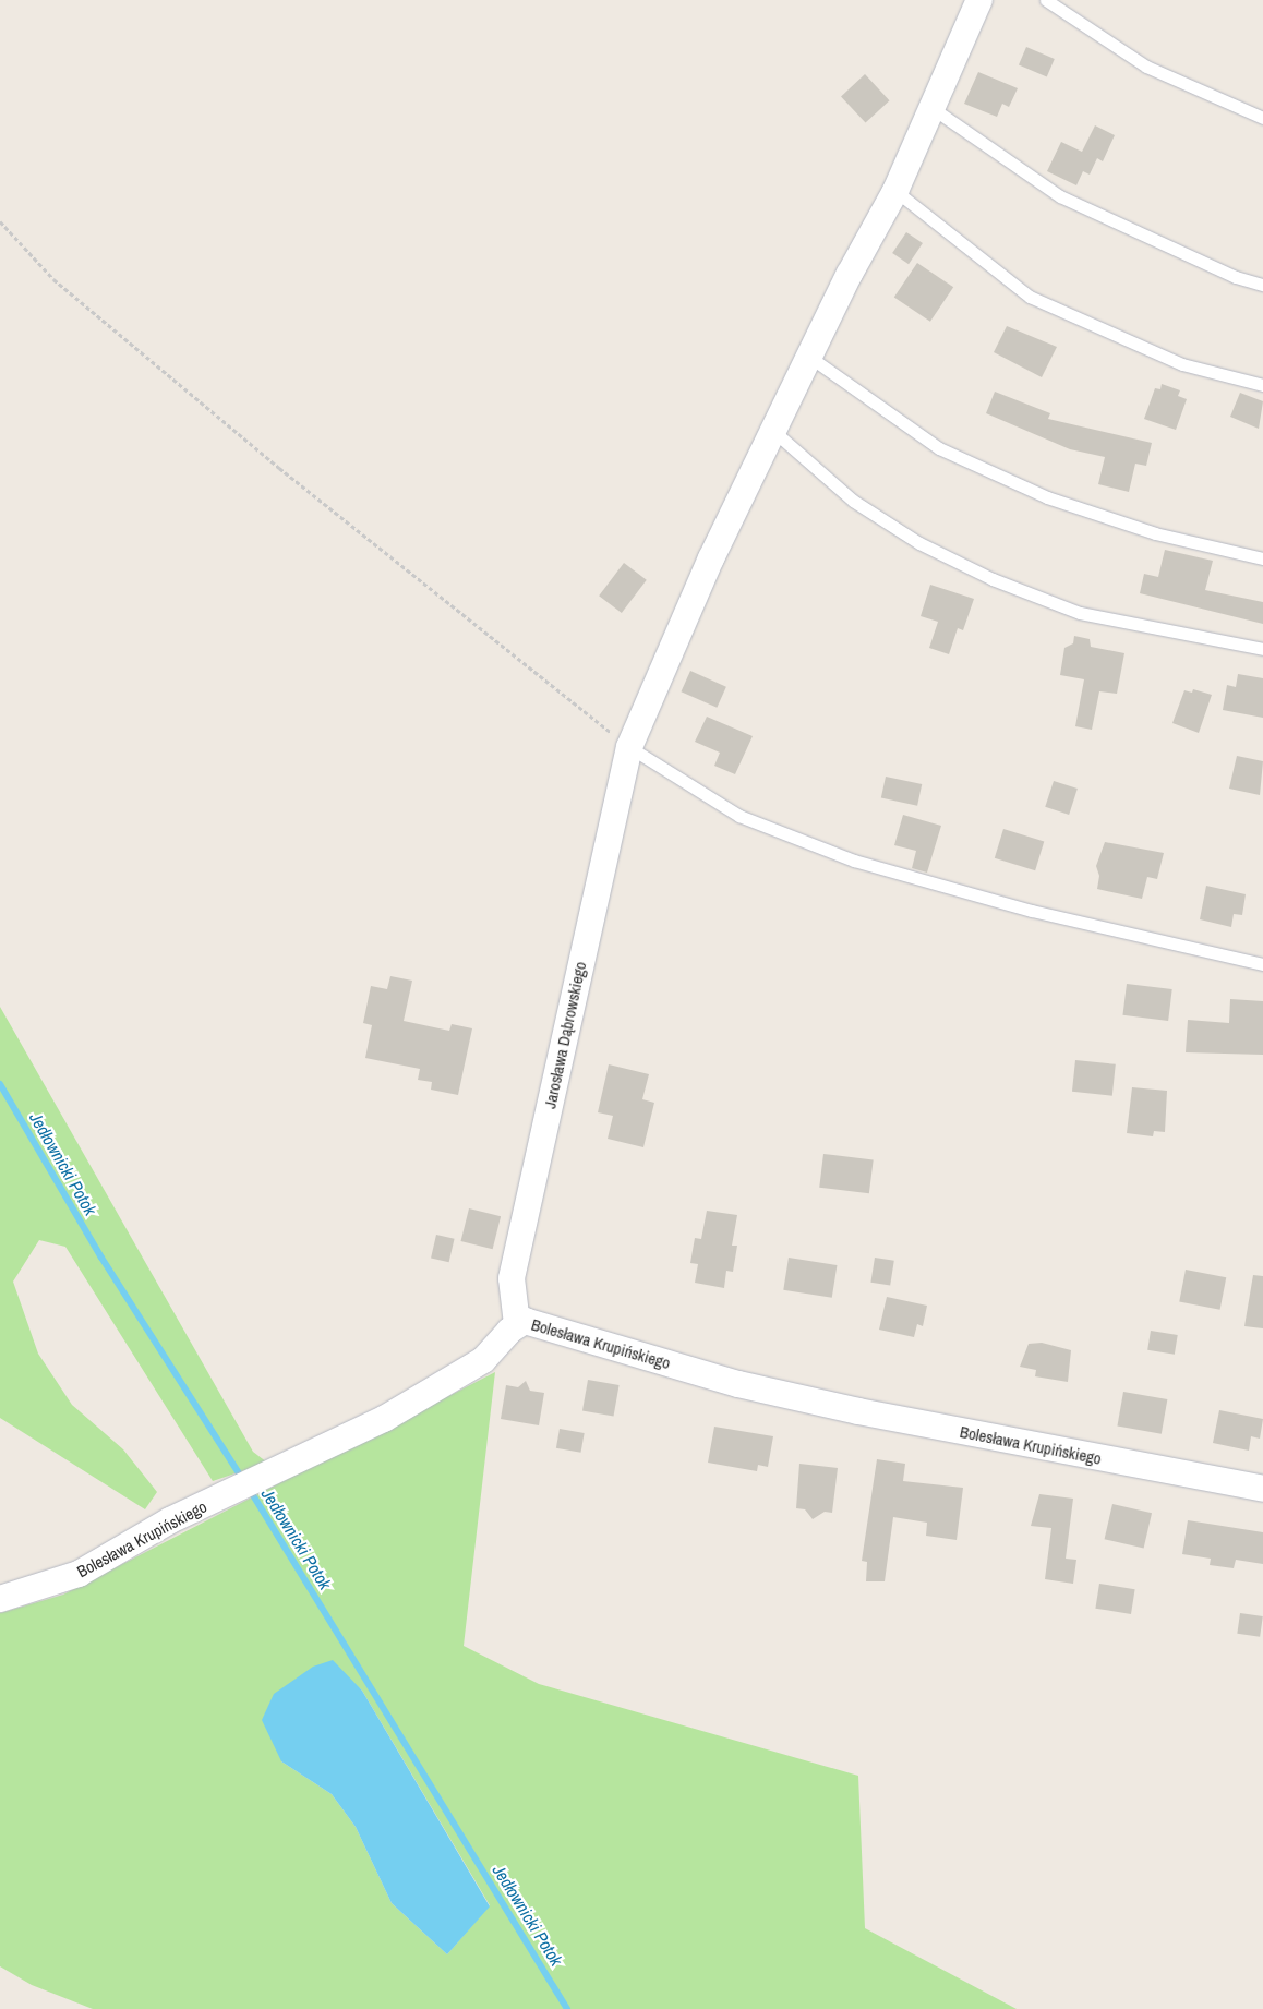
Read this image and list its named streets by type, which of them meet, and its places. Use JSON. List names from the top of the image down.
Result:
{
  "streets": {
    "street": ["Jarosława Dąbrowskiego", "Bolesława Krupińskiego"]
  },
  "crossings": [
    ["Jarosława Dąbrowskiego", "Bolesława Krupińskiego"]
  ],
  "water": ["Jedłownicki Potok"]
}
